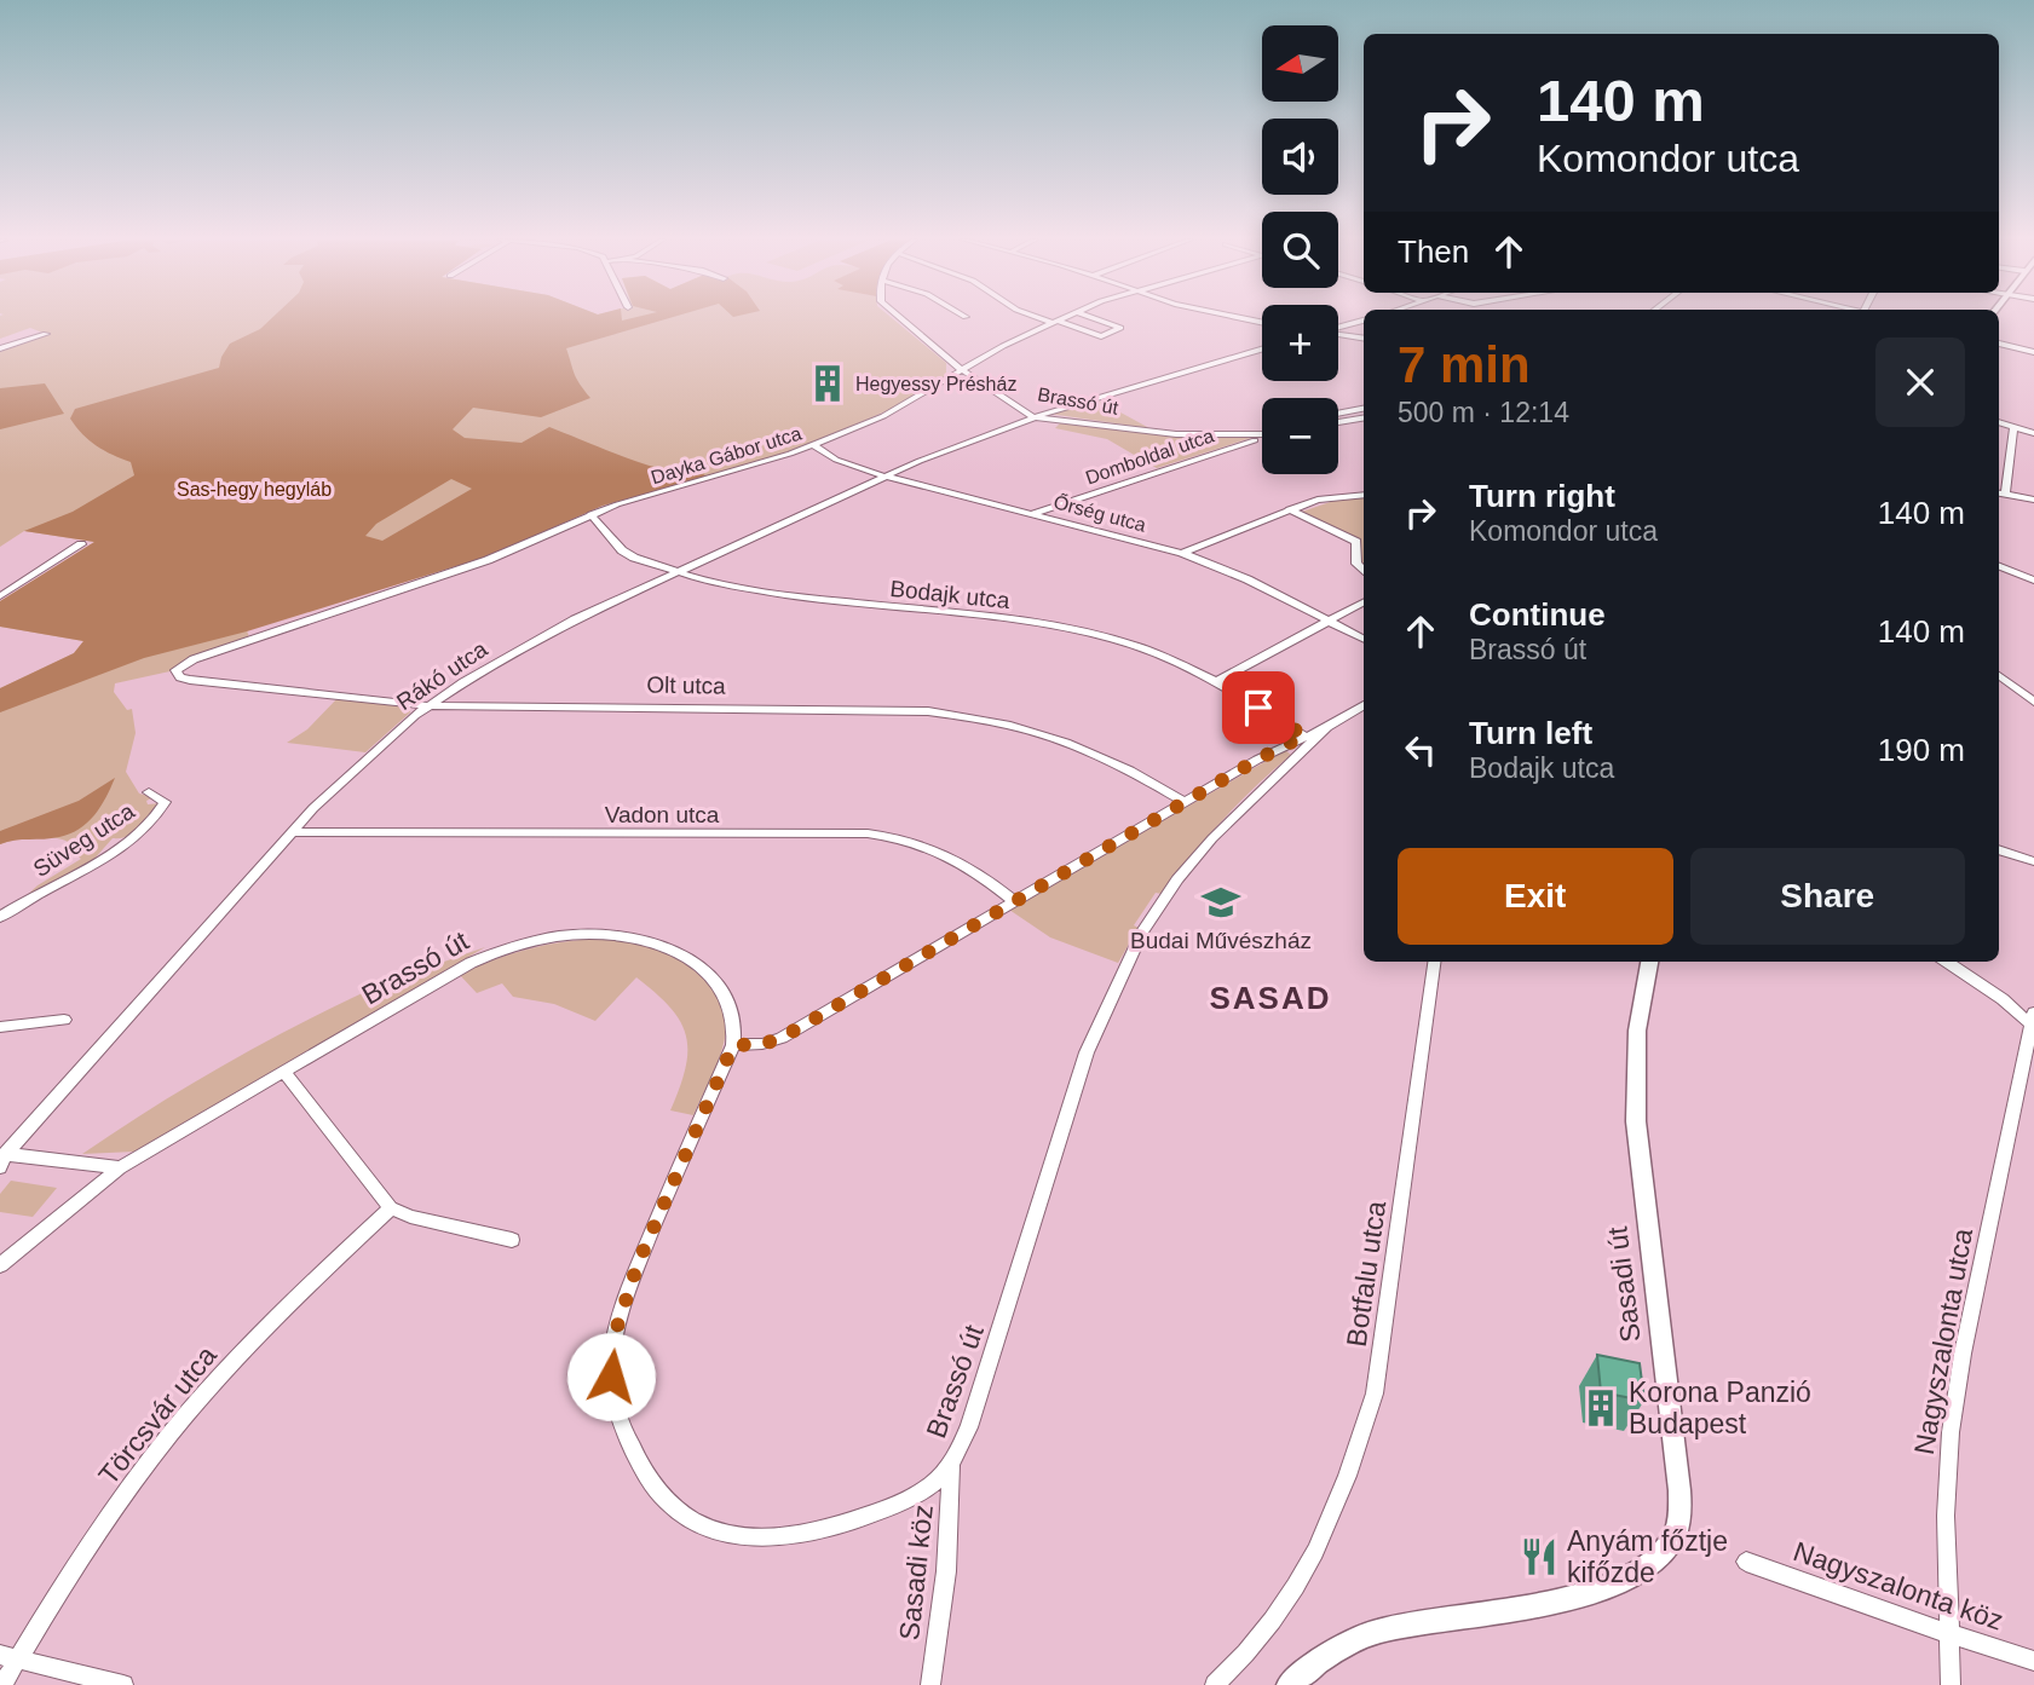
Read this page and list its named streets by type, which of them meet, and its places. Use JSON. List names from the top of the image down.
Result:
{
  "streets": {
    "street": [
      "Brassó út",
      "Dayka Gábor utca",
      "Domboldal utca",
      "Őrség utca",
      "Bodajk utca",
      "Rákó utca",
      "Olt utca",
      "Vadon utca",
      "Süveg utca",
      "Botfalu utca",
      "Sasadi út",
      "Nagyszalonta utca",
      "Törcsvár utca",
      "Sasadi köz",
      "Nagyszalonta köz"
    ]
  },
  "crossings": [
    ["Brassó út", "Dayka Gábor utca"],
    ["Brassó út", "Bodajk utca"],
    ["Brassó út", "Rákó utca"],
    ["Brassó út", "Olt utca"],
    ["Brassó út", "Vadon utca"],
    ["Brassó út", "Sasadi köz"],
    ["Dayka Gábor utca", "Őrség utca"],
    ["Dayka Gábor utca", "Bodajk utca"],
    ["Dayka Gábor utca", "Olt utca"],
    ["Domboldal utca", "Őrség utca"],
    ["Őrség utca", "Rákó utca"],
    ["Bodajk utca", "Rákó utca"],
    ["Rákó utca", "Olt utca"],
    ["Rákó utca", "Vadon utca"],
    ["Nagyszalonta utca", "Nagyszalonta köz"]
  ],
  "districts": ["SASAD"],
  "parks": ["Sas-hegy hegyláb"],
  "places": {
    "building": ["Hegyessy Présház", "Korona Panzió Budapest"],
    "school or university": ["Budai Művészház"],
    "restaurant": ["Anyám főztje kifőzde"]
  },
  "north": "left",
  "page": {
    "map_buttons": ["+", "−"],
    "turn": ["140 m", "Komondor utca"],
    "then": "Then",
    "heading": ["7 min", "500 m · 12:14"],
    "list": [
      {
        "name": "Turn right",
        "note": "Komondor utca",
        "value": "140 m"
      },
      {
        "name": "Continue",
        "note": "Brassó út",
        "value": "140 m"
      },
      {
        "name": "Turn left",
        "note": "Bodajk utca",
        "value": "190 m"
      }
    ],
    "buttons": ["Exit", "Share"]
  }
}
